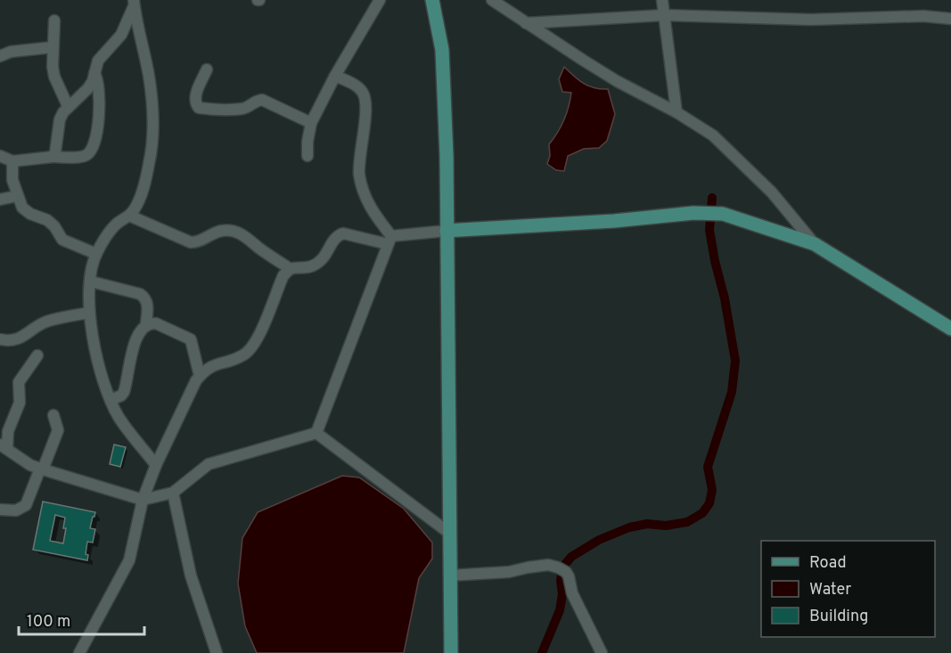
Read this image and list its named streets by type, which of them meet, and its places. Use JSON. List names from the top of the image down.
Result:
{
  "legend": ["Road", "Water", "Building"],
  "scale_bar": "100 m"
}
